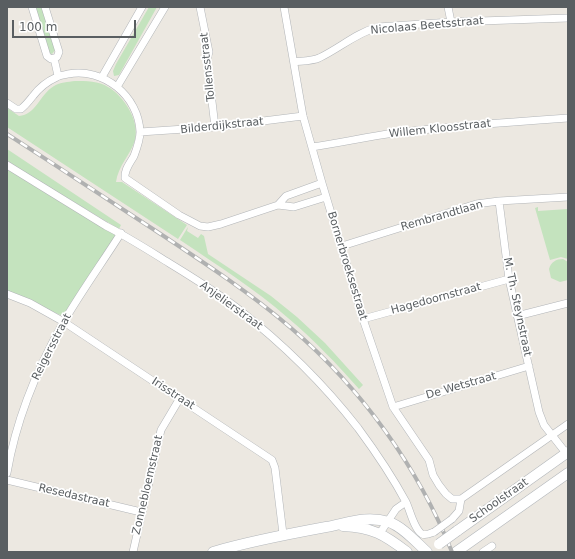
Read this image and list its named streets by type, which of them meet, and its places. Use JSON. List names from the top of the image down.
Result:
{
  "streets": {
    "main road": ["Schoolstraat"],
    "street": [
      "Nicolaas Beetsstraat",
      "Tollensstraat",
      "Bilderdijkstraat",
      "Willem Kloosstraat",
      "Rembrandtlaan",
      "Bornerbroeksestraat",
      "Hagedoornstraat",
      "Anjelierstraat",
      "M. Th. Steynstraat",
      "Reigersstraat",
      "De Wetstraat",
      "Irisstraat",
      "Zonnebloemstraat",
      "Resedastraat"
    ]
  },
  "crossings": [
    ["Nicolaas Beetsstraat", "Bornerbroeksestraat"],
    ["Tollensstraat", "Bilderdijkstraat"],
    ["Bilderdijkstraat", "Bornerbroeksestraat"],
    ["Willem Kloosstraat", "Bornerbroeksestraat"],
    ["Rembrandtlaan", "Bornerbroeksestraat"],
    ["Rembrandtlaan", "M. Th. Steynstraat"],
    ["Bornerbroeksestraat", "Hagedoornstraat"],
    ["Bornerbroeksestraat", "De Wetstraat"],
    ["Bornerbroeksestraat", "Schoolstraat"],
    ["Hagedoornstraat", "M. Th. Steynstraat"],
    ["Anjelierstraat", "Reigersstraat"],
    ["Anjelierstraat", "Schoolstraat"],
    ["M. Th. Steynstraat", "De Wetstraat"],
    ["M. Th. Steynstraat", "Schoolstraat"],
    ["Reigersstraat", "Irisstraat"],
    ["Irisstraat", "Zonnebloemstraat"],
    ["Zonnebloemstraat", "Resedastraat"]
  ],
  "scale_bar": "100 m"
}
